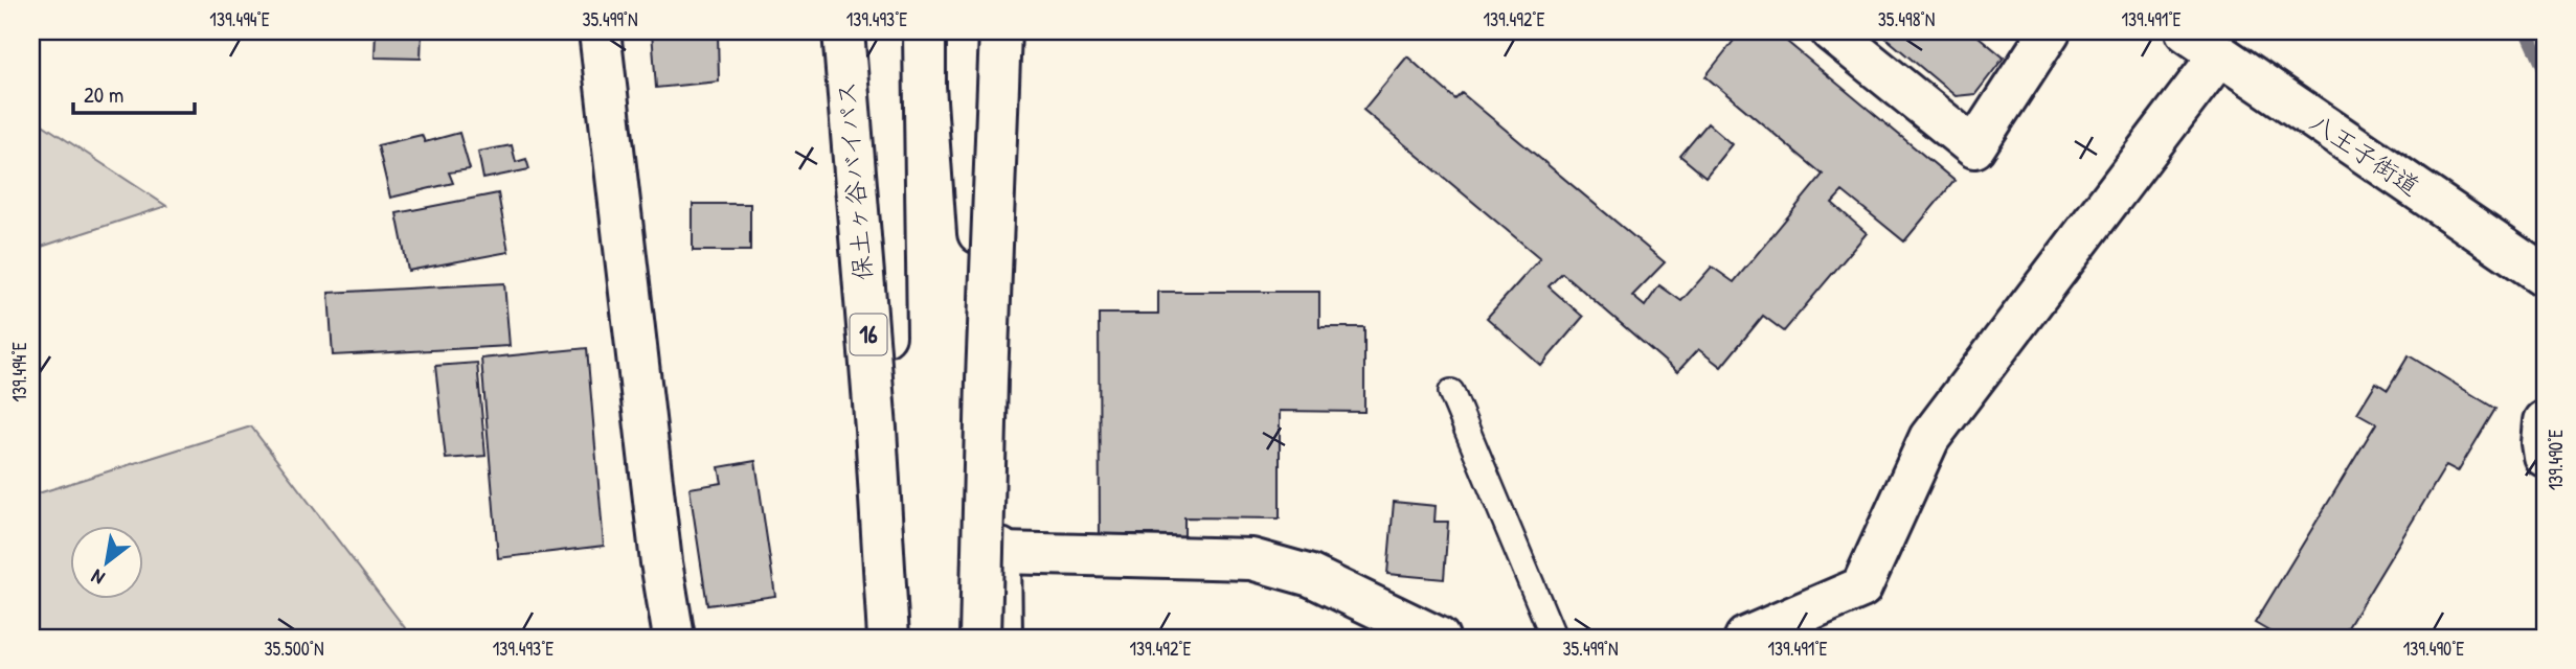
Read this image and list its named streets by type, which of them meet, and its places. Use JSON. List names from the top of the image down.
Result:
{
  "streets": {
    "main road": ["八王子街道", "保土ヶ谷バイパス", "16"]
  },
  "crossings": [
    ["保土ヶ谷バイパス", "16"]
  ],
  "scale_bar": "20 m",
  "north": "bottom left",
  "coordinates": [
    "139.494°E",
    "35.499°N",
    "139.493°E",
    "139.492°E",
    "35.498°N",
    "139.491°E",
    "139.490°E",
    "35.500°N"
  ]
}
